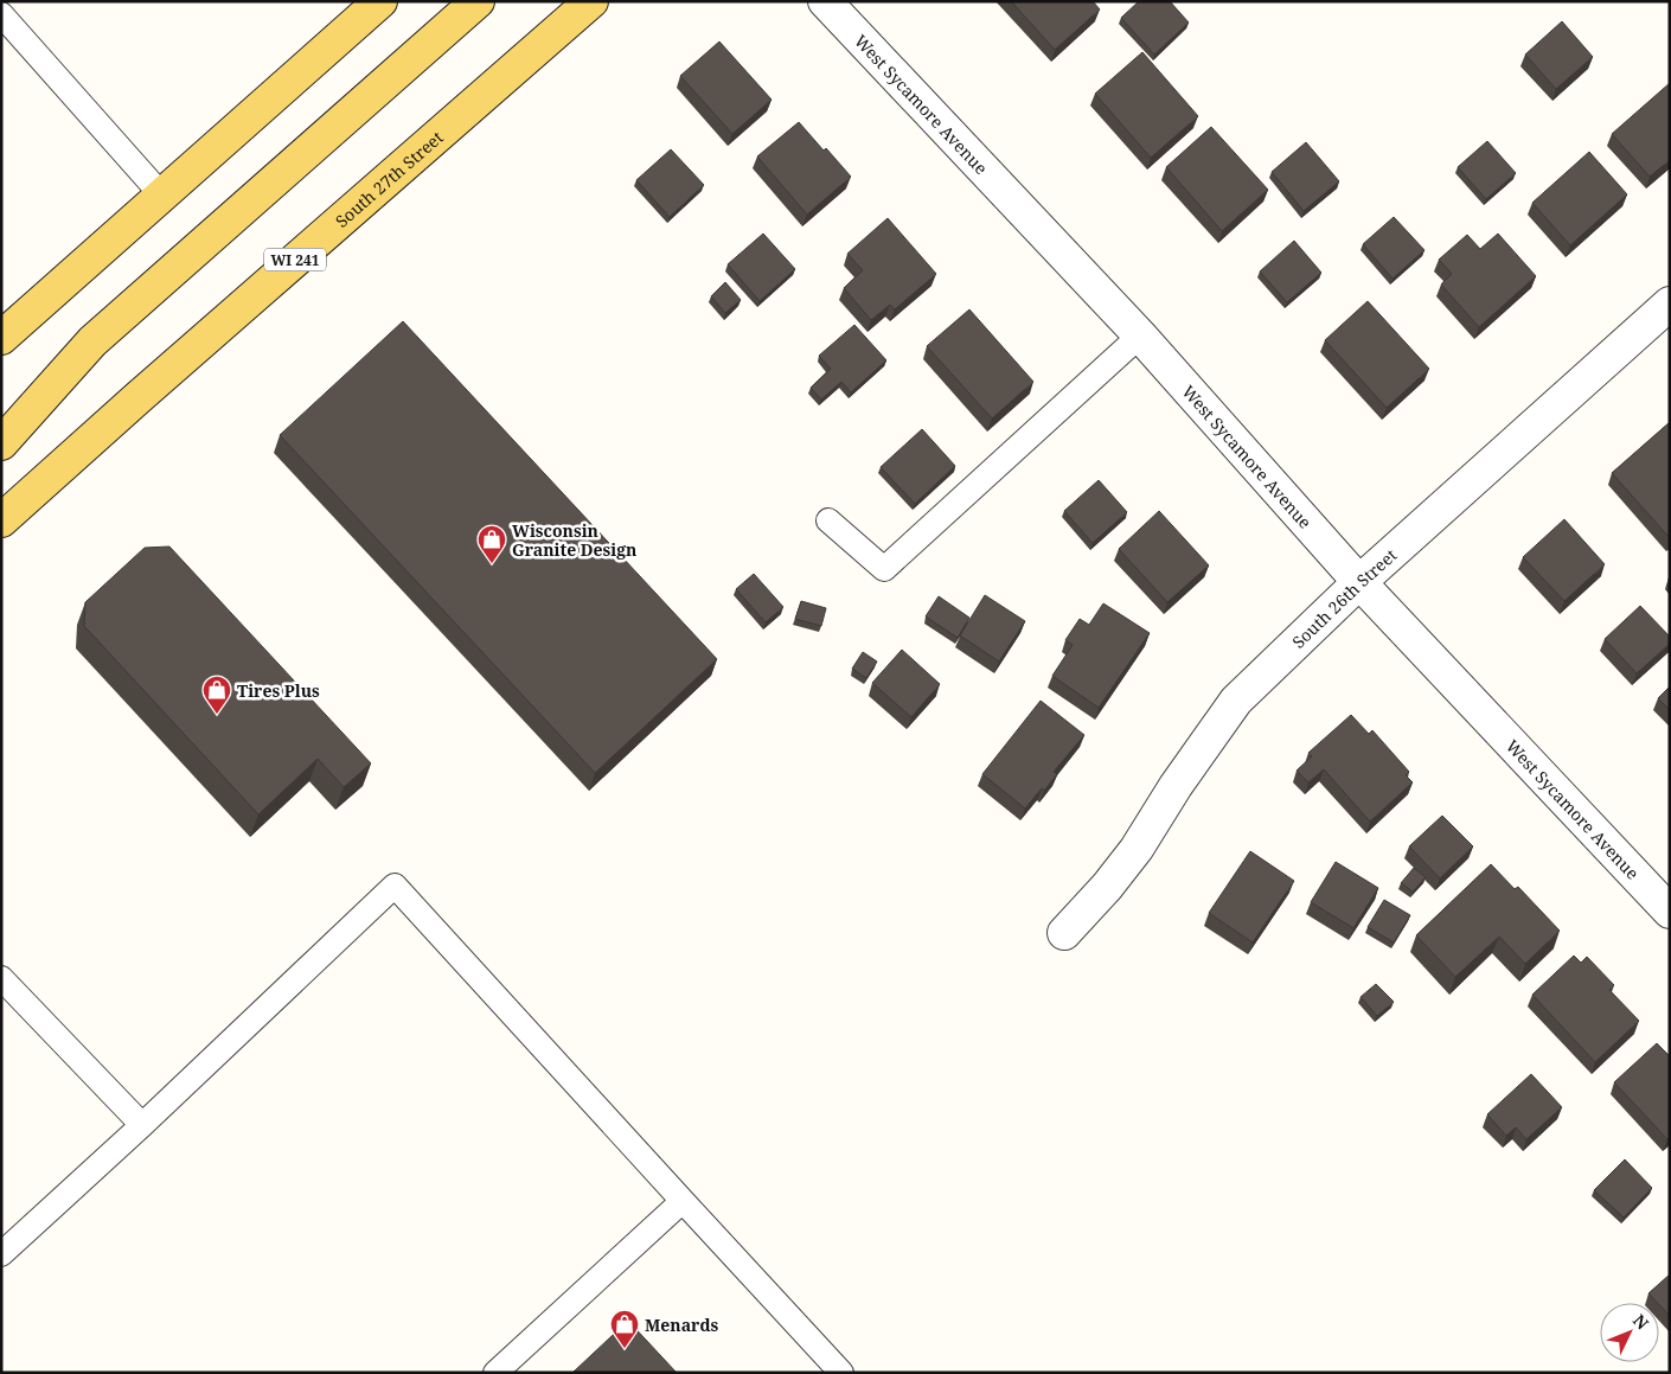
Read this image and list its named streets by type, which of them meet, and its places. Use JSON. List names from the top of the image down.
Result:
{
  "streets": {
    "main road": ["South 27th Street", "WI 241"],
    "street": ["West Sycamore Avenue", "South 26th Street"]
  },
  "crossings": [
    ["West Sycamore Avenue", "South 26th Street"]
  ],
  "places": {
    "shop": ["Wisconsin Granite Design", "Tires Plus", "Menards"]
  },
  "north": "top right"
}
